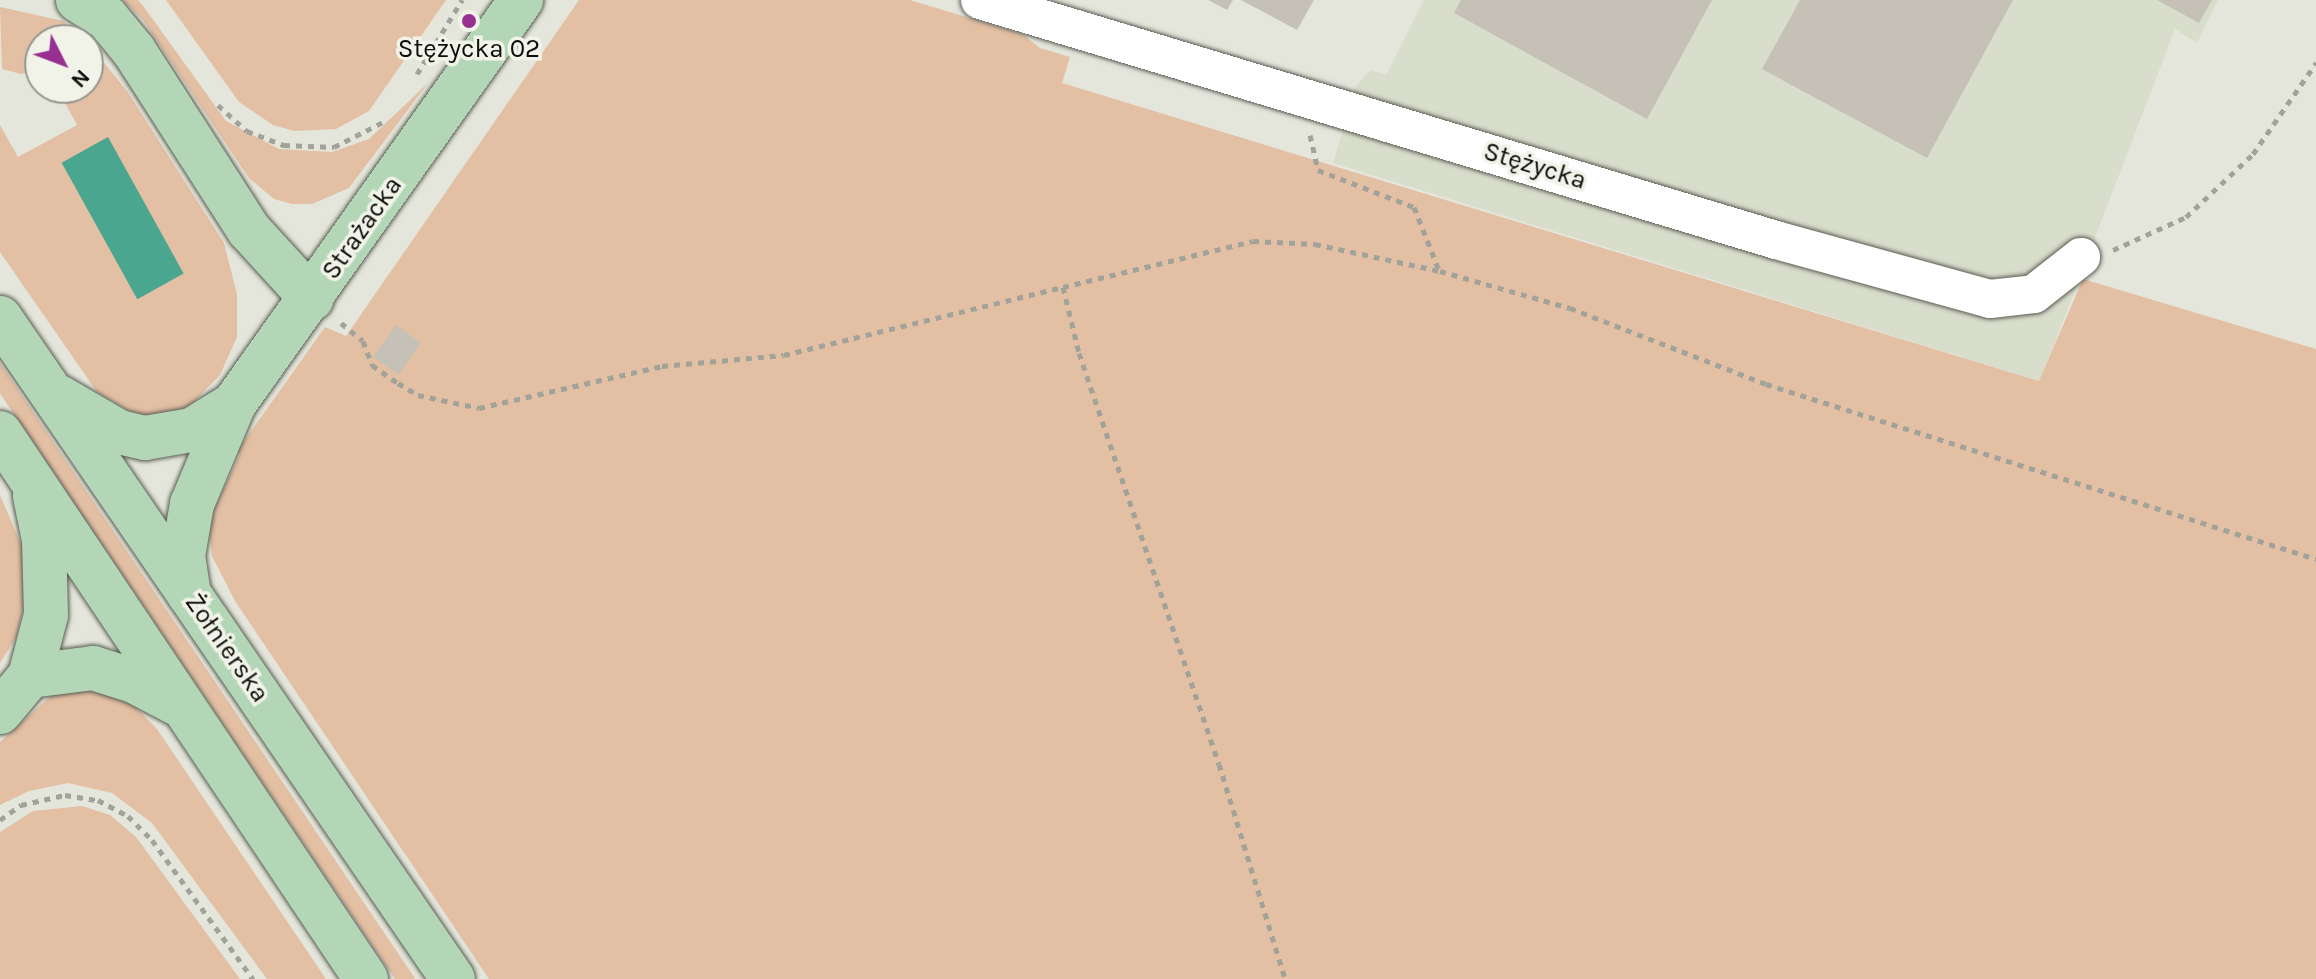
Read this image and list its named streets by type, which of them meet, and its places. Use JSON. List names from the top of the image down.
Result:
{
  "streets": {
    "main road": ["Strażacka", "Żołnierska"],
    "street": ["Stężycka"]
  },
  "places": ["Stężycka 02"],
  "north": "bottom right"
}
